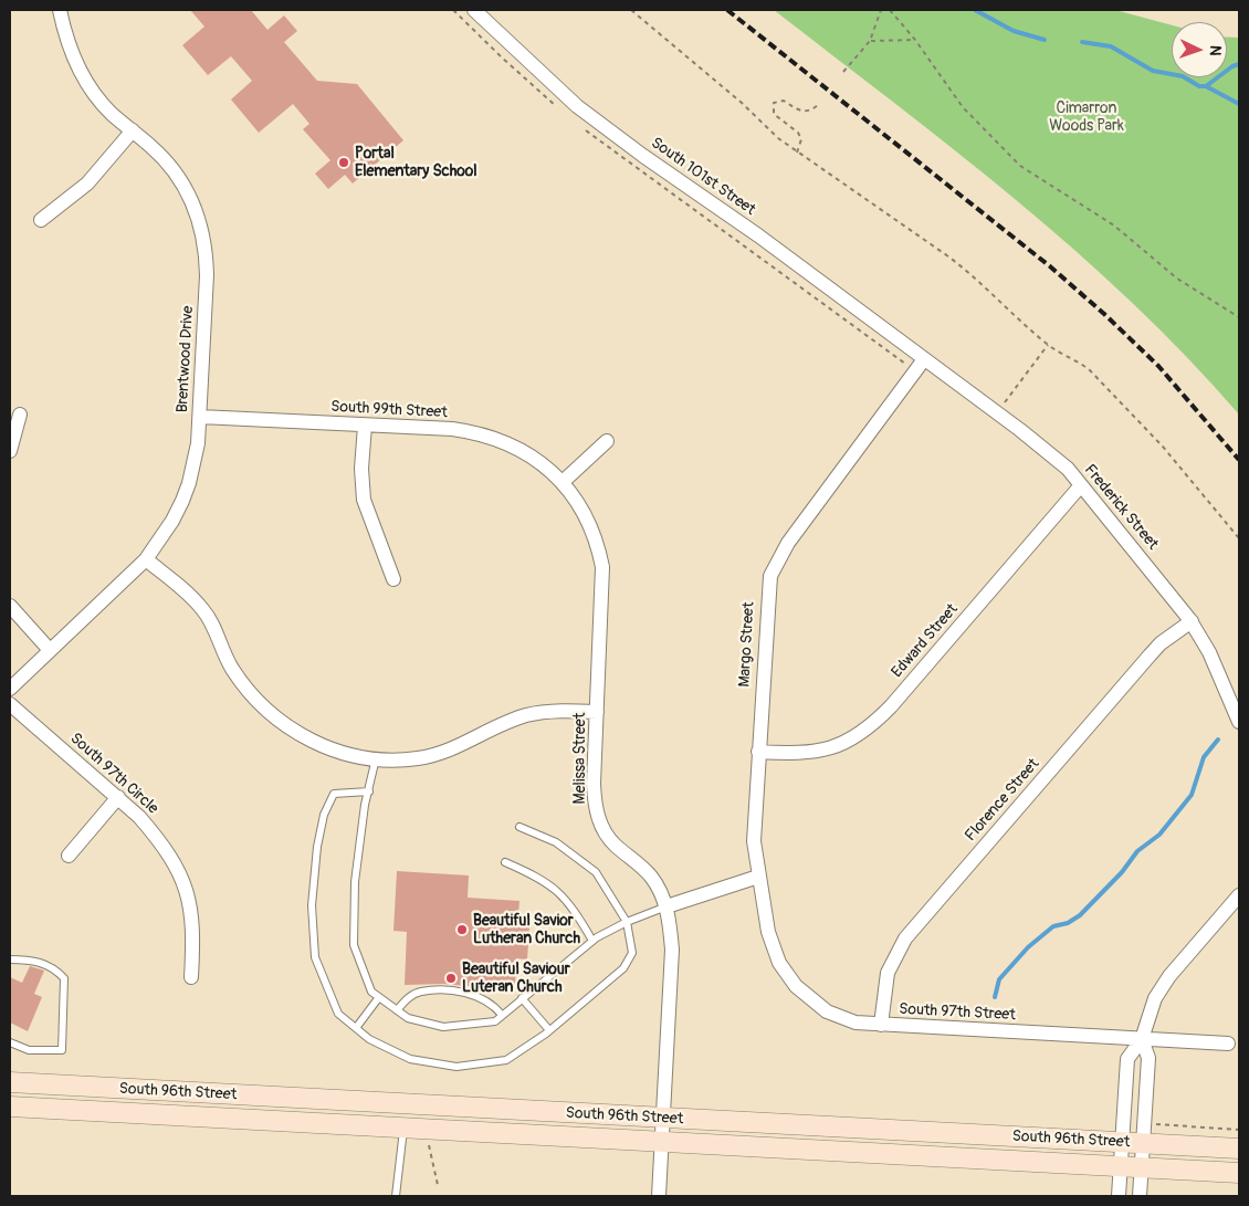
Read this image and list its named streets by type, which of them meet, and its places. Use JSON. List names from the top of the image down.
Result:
{
  "streets": {
    "main road": ["South 96th Street"],
    "street": [
      "South 101st Street",
      "Brentwood Drive",
      "South 99th Street",
      "Frederick Street",
      "Edward Street",
      "Margo Street",
      "Melissa Street",
      "South 97th Circle",
      "Florence Street",
      "South 97th Street"
    ]
  },
  "crossings": [
    ["South 101st Street", "Frederick Street"],
    ["South 101st Street", "Margo Street"],
    ["Brentwood Drive", "South 99th Street"],
    ["South 99th Street", "Melissa Street"],
    ["Frederick Street", "Edward Street"],
    ["Frederick Street", "Margo Street"],
    ["Frederick Street", "Florence Street"],
    ["Edward Street", "Margo Street"],
    ["Margo Street", "South 97th Street"],
    ["Melissa Street", "South 96th Street"],
    ["Florence Street", "South 97th Street"]
  ],
  "parks": ["Cimarron Woods Park"],
  "places": ["Portal Elementary School", "Beautiful Savior Lutheran Church", "Beautiful Saviour Luteran Church"],
  "north": "right"
}
